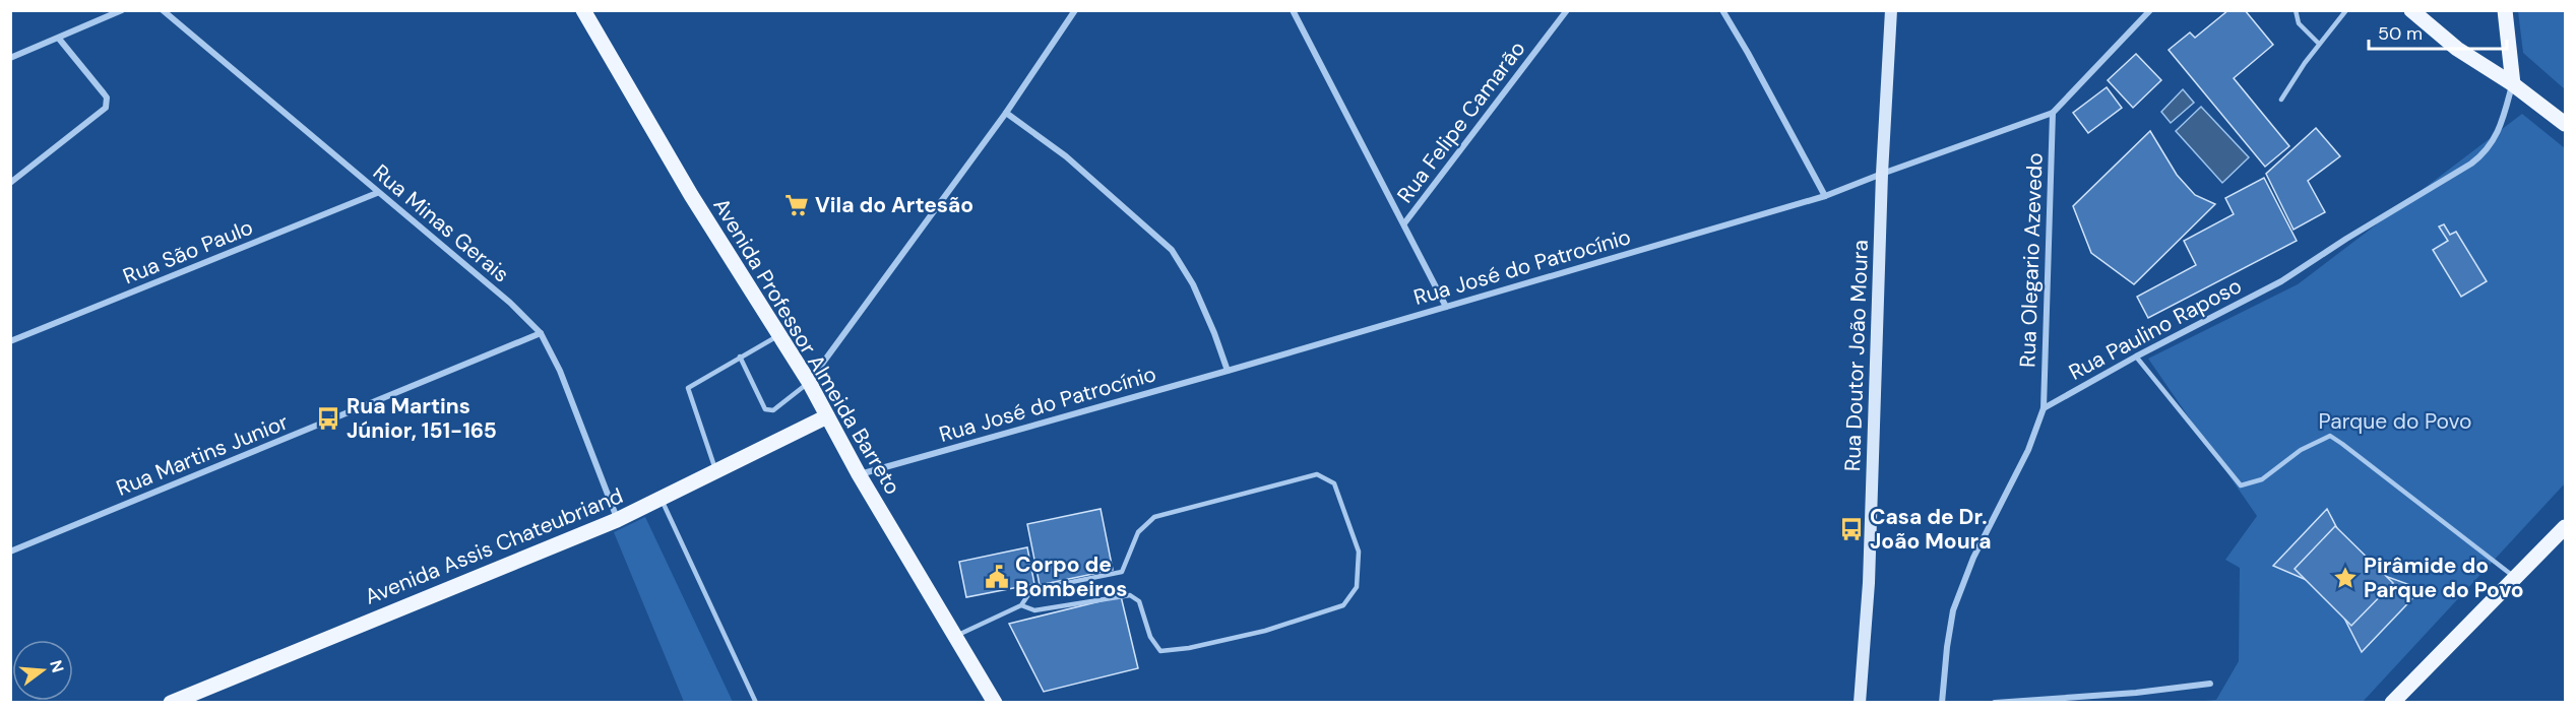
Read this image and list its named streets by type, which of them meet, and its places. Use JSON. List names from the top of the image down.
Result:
{
  "streets": {
    "main road": ["Avenida Professor Almeida Barreto", "Rua Doutor João Moura", "Avenida Assis Chateubriand"],
    "street": [
      "Rua Felipe Camarão",
      "Rua Minas Gerais",
      "Rua São Paulo",
      "Rua Olegario Azevedo",
      "Rua José do Patrocínio",
      "Rua Paulino Raposo",
      "Rua Martins Junior"
    ]
  },
  "crossings": [
    ["Rua Minas Gerais", "Rua São Paulo"],
    ["Rua Minas Gerais", "Rua Martins Junior"],
    ["Rua Minas Gerais", "Avenida Assis Chateubriand"],
    ["Rua Olegario Azevedo", "Rua José do Patrocínio"],
    ["Rua Olegario Azevedo", "Rua Paulino Raposo"],
    ["Rua José do Patrocínio", "Avenida Professor Almeida Barreto"],
    ["Rua José do Patrocínio", "Rua Doutor João Moura"],
    ["Avenida Professor Almeida Barreto", "Avenida Assis Chateubriand"]
  ],
  "parks": ["Parque do Povo"],
  "places": {
    "supermarket": ["Vila do Artesão"],
    "bus stop": ["Rua Martins Júnior, 151-165", "Casa de Dr. João Moura"],
    "public building": ["Corpo de Bombeiros"],
    "place": ["Pirâmide do Parque do Povo"]
  },
  "scale_bar": "50 m",
  "north": "right"
}
